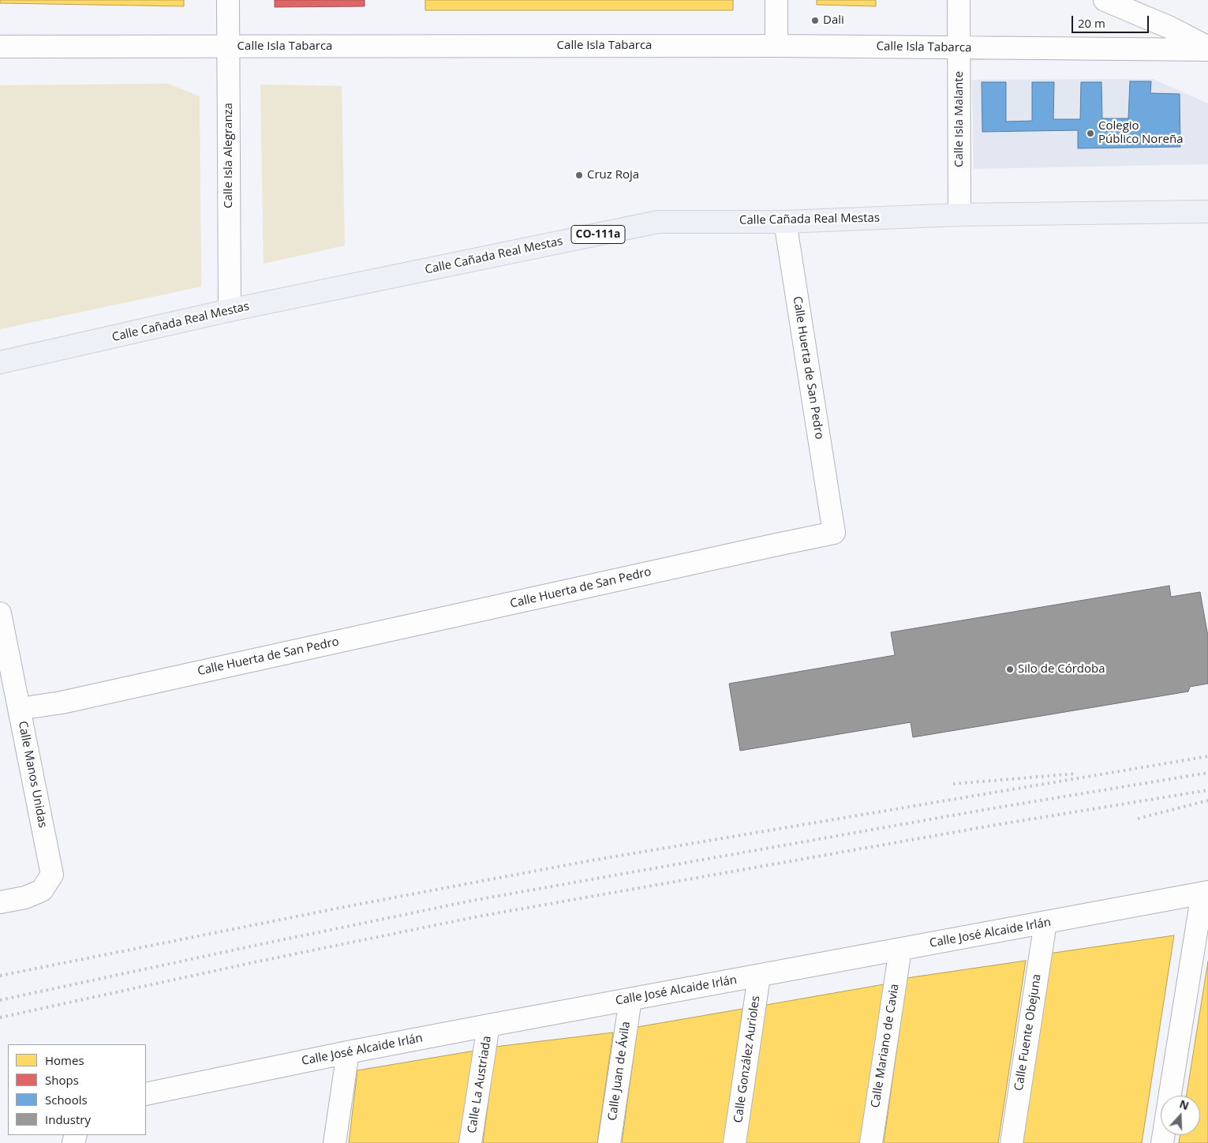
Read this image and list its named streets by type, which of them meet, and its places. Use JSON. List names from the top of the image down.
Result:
{
  "streets": {
    "main road": ["Calle Cañada Real Mestas", "CO-111a"],
    "street": [
      "Calle Isla Tabarca",
      "Calle Isla Malante",
      "Calle Isla Alegranza",
      "Calle Huerta de San Pedro",
      "Calle Manos Unidas",
      "Calle José Alcaide Irlán",
      "Calle Fuente Obejuna",
      "Calle Mariano de Cavia",
      "Calle González Aurioles",
      "Calle Juan de Ávila",
      "Calle La Austriada"
    ]
  },
  "crossings": [
    ["Calle Isla Tabarca", "Calle Isla Malante"],
    ["Calle Isla Tabarca", "Calle Isla Alegranza"],
    ["Calle Isla Malante", "Calle Cañada Real Mestas"],
    ["Calle Isla Alegranza", "Calle Cañada Real Mestas"],
    ["Calle Cañada Real Mestas", "Calle Huerta de San Pedro"],
    ["Calle Huerta de San Pedro", "Calle Manos Unidas"],
    ["Calle José Alcaide Irlán", "Calle Fuente Obejuna"],
    ["Calle José Alcaide Irlán", "Calle Mariano de Cavia"],
    ["Calle José Alcaide Irlán", "Calle González Aurioles"],
    ["Calle José Alcaide Irlán", "Calle Juan de Ávila"],
    ["Calle José Alcaide Irlán", "Calle La Austriada"]
  ],
  "places": [
    "Dali",
    "Colegio Público Noreña",
    "Cruz Roja",
    "Silo de Córdoba"
  ],
  "legend": [
    "Homes",
    "Shops",
    "Schools",
    "Industry"
  ],
  "scale_bar": "20 m",
  "north": "top"
}
